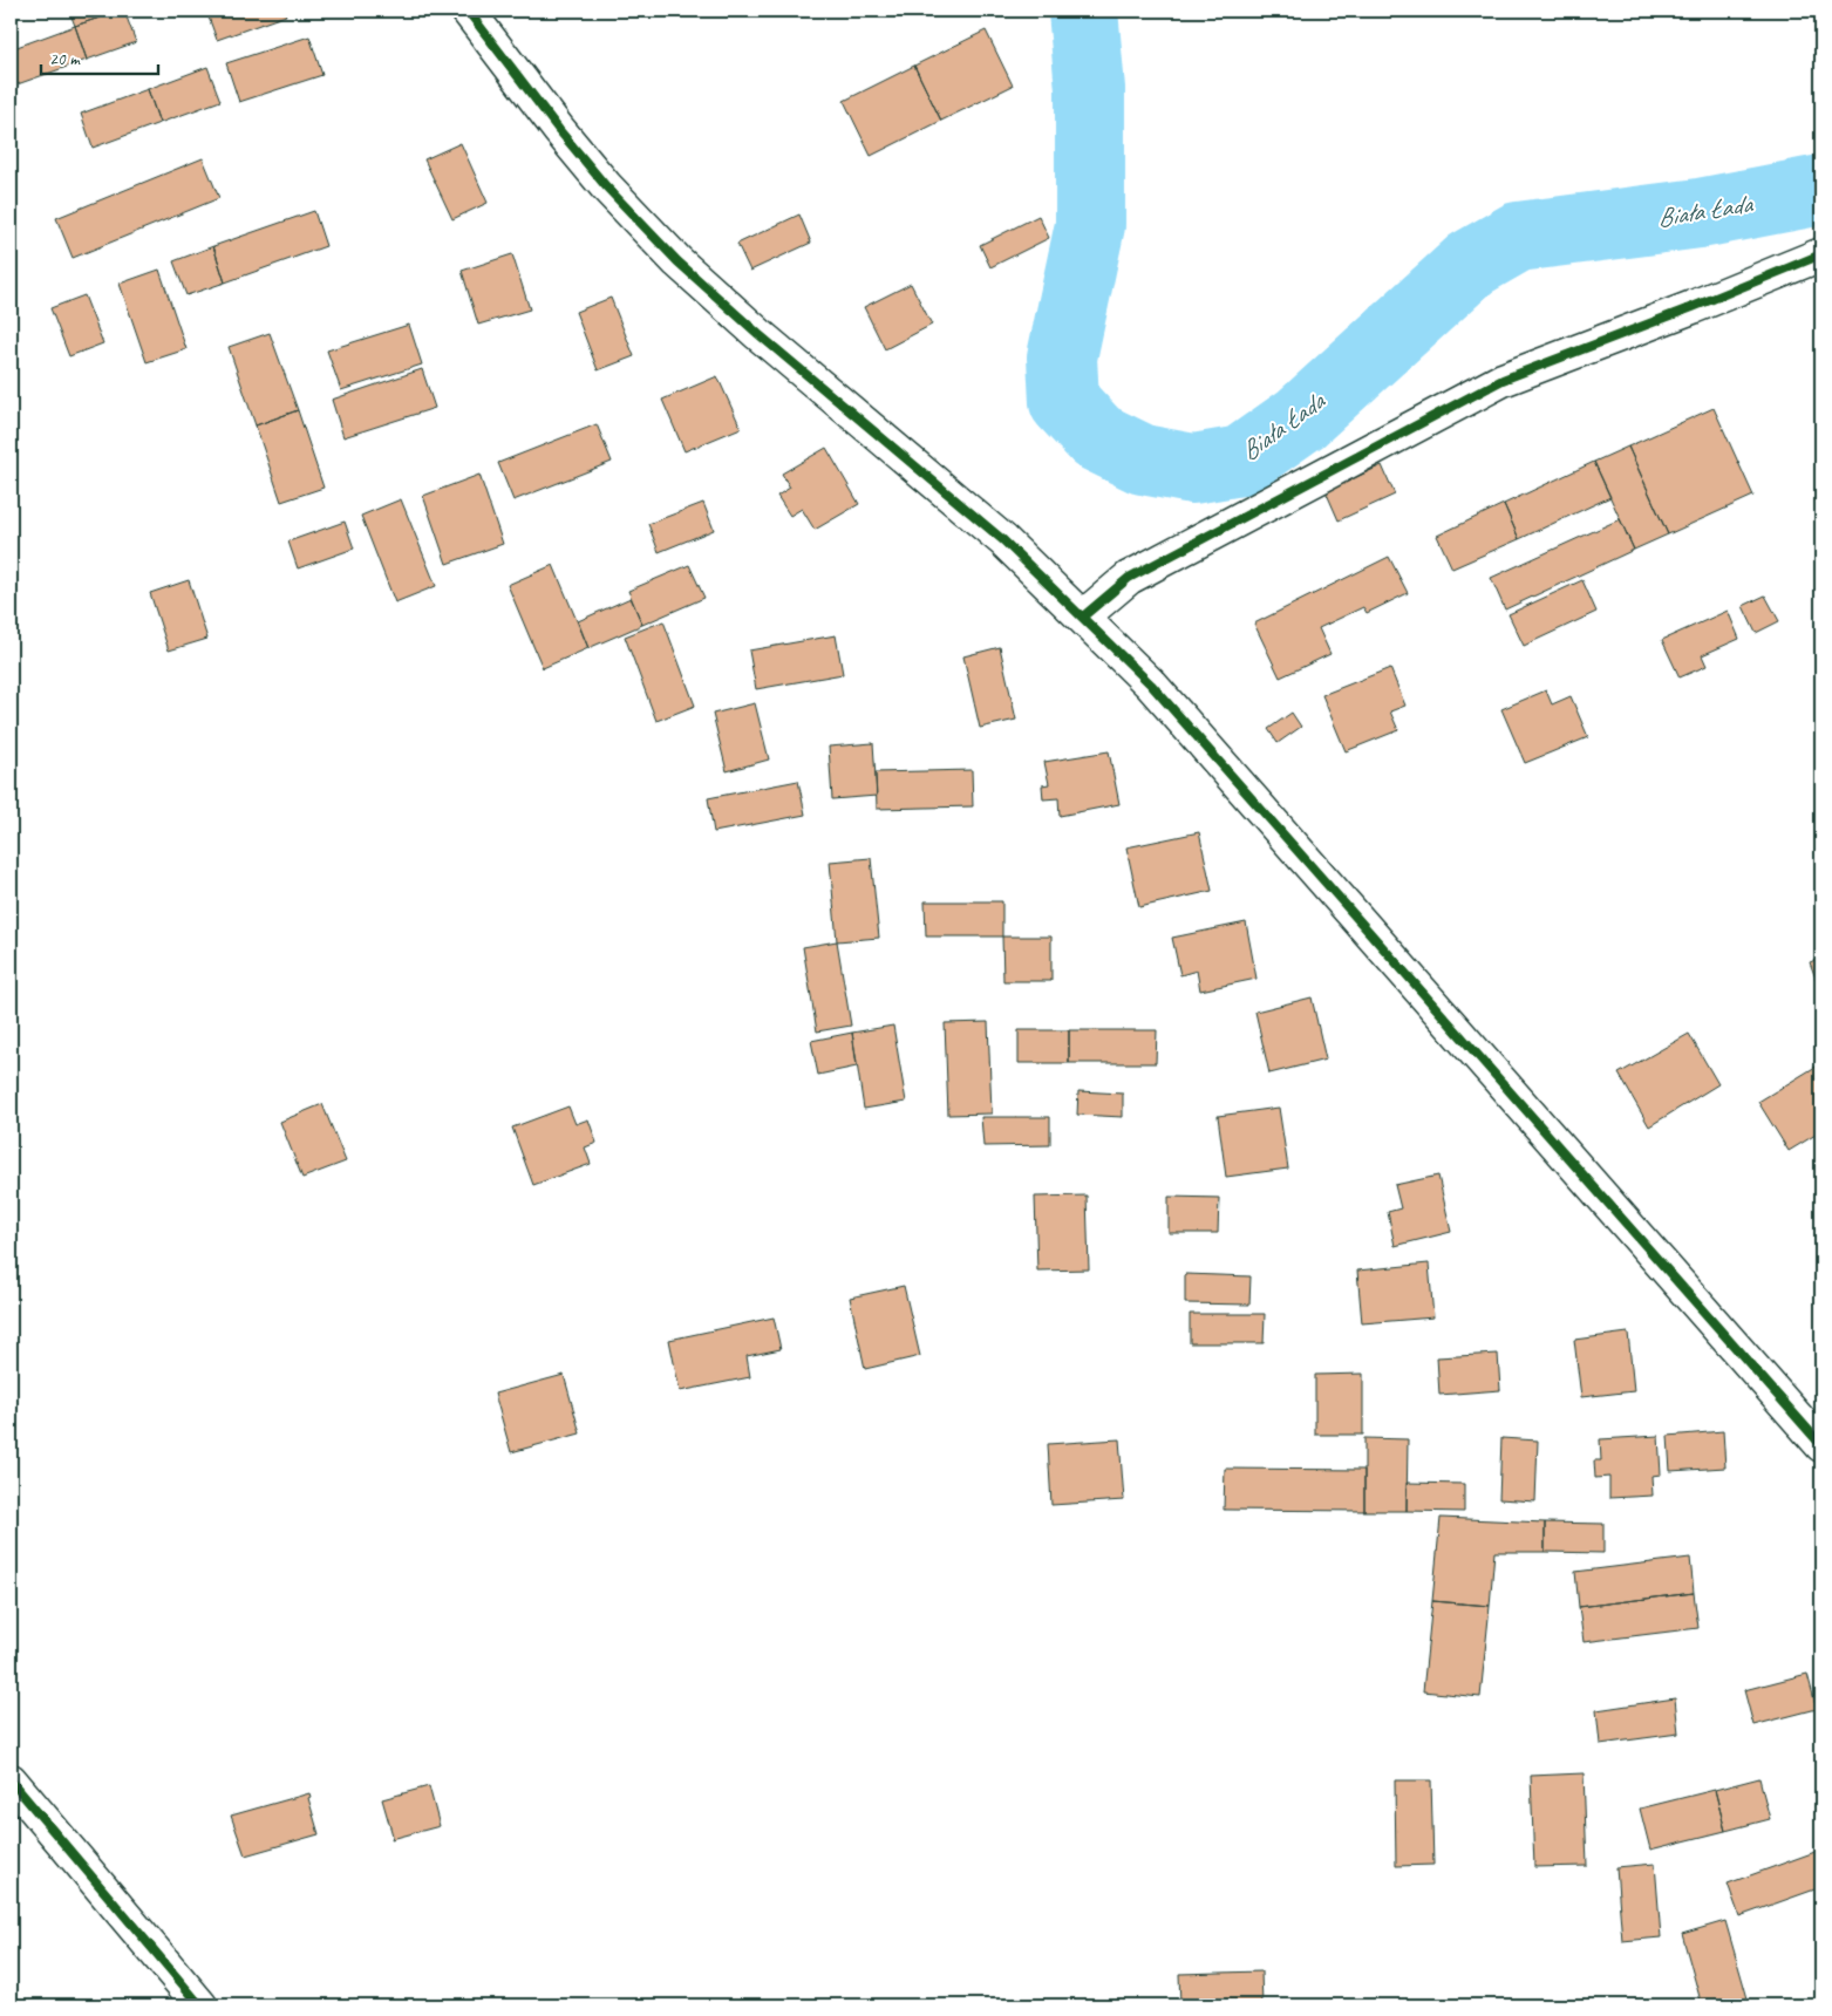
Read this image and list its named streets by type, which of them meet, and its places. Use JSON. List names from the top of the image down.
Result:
{
  "water": ["Biała Łada"],
  "scale_bar": "20 m"
}
